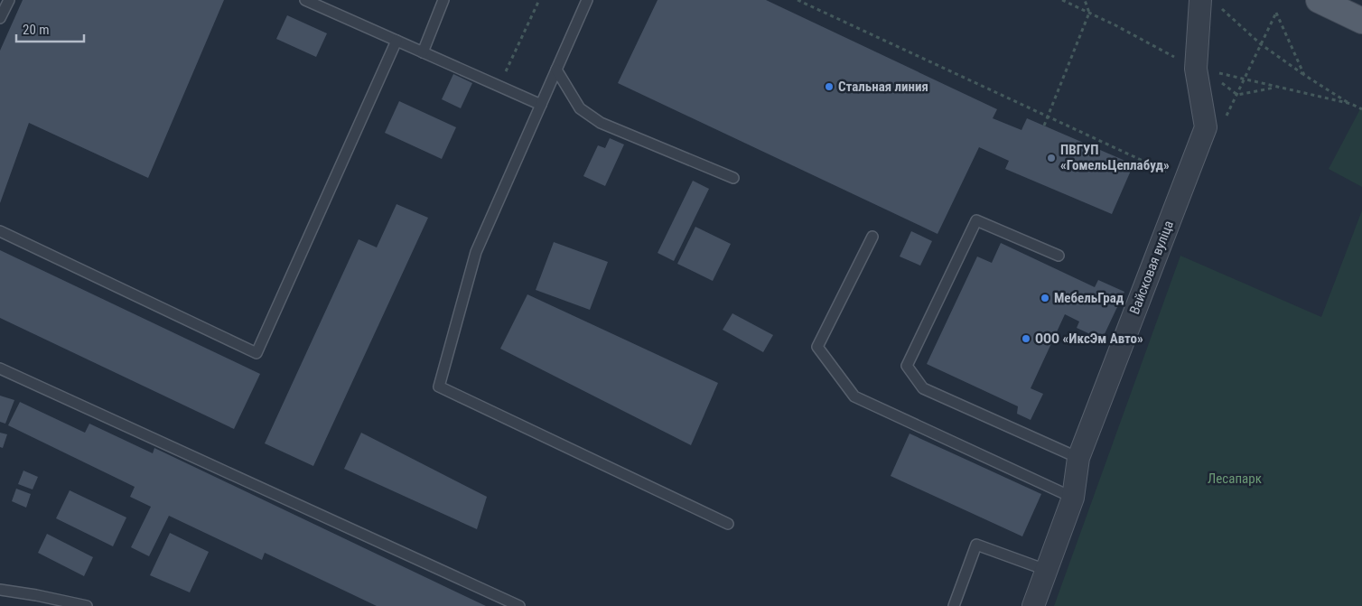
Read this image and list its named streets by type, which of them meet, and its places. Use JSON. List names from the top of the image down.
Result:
{
  "streets": {
    "street": ["Вайсковая вуліца"]
  },
  "parks": ["Лесапарк"],
  "places": [
    "Стальная линия",
    "ПВГУП «ГомельЦеплабуд»",
    "МебельГрад",
    "ООО «ИксЭм Авто»"
  ],
  "scale_bar": "20 m"
}
